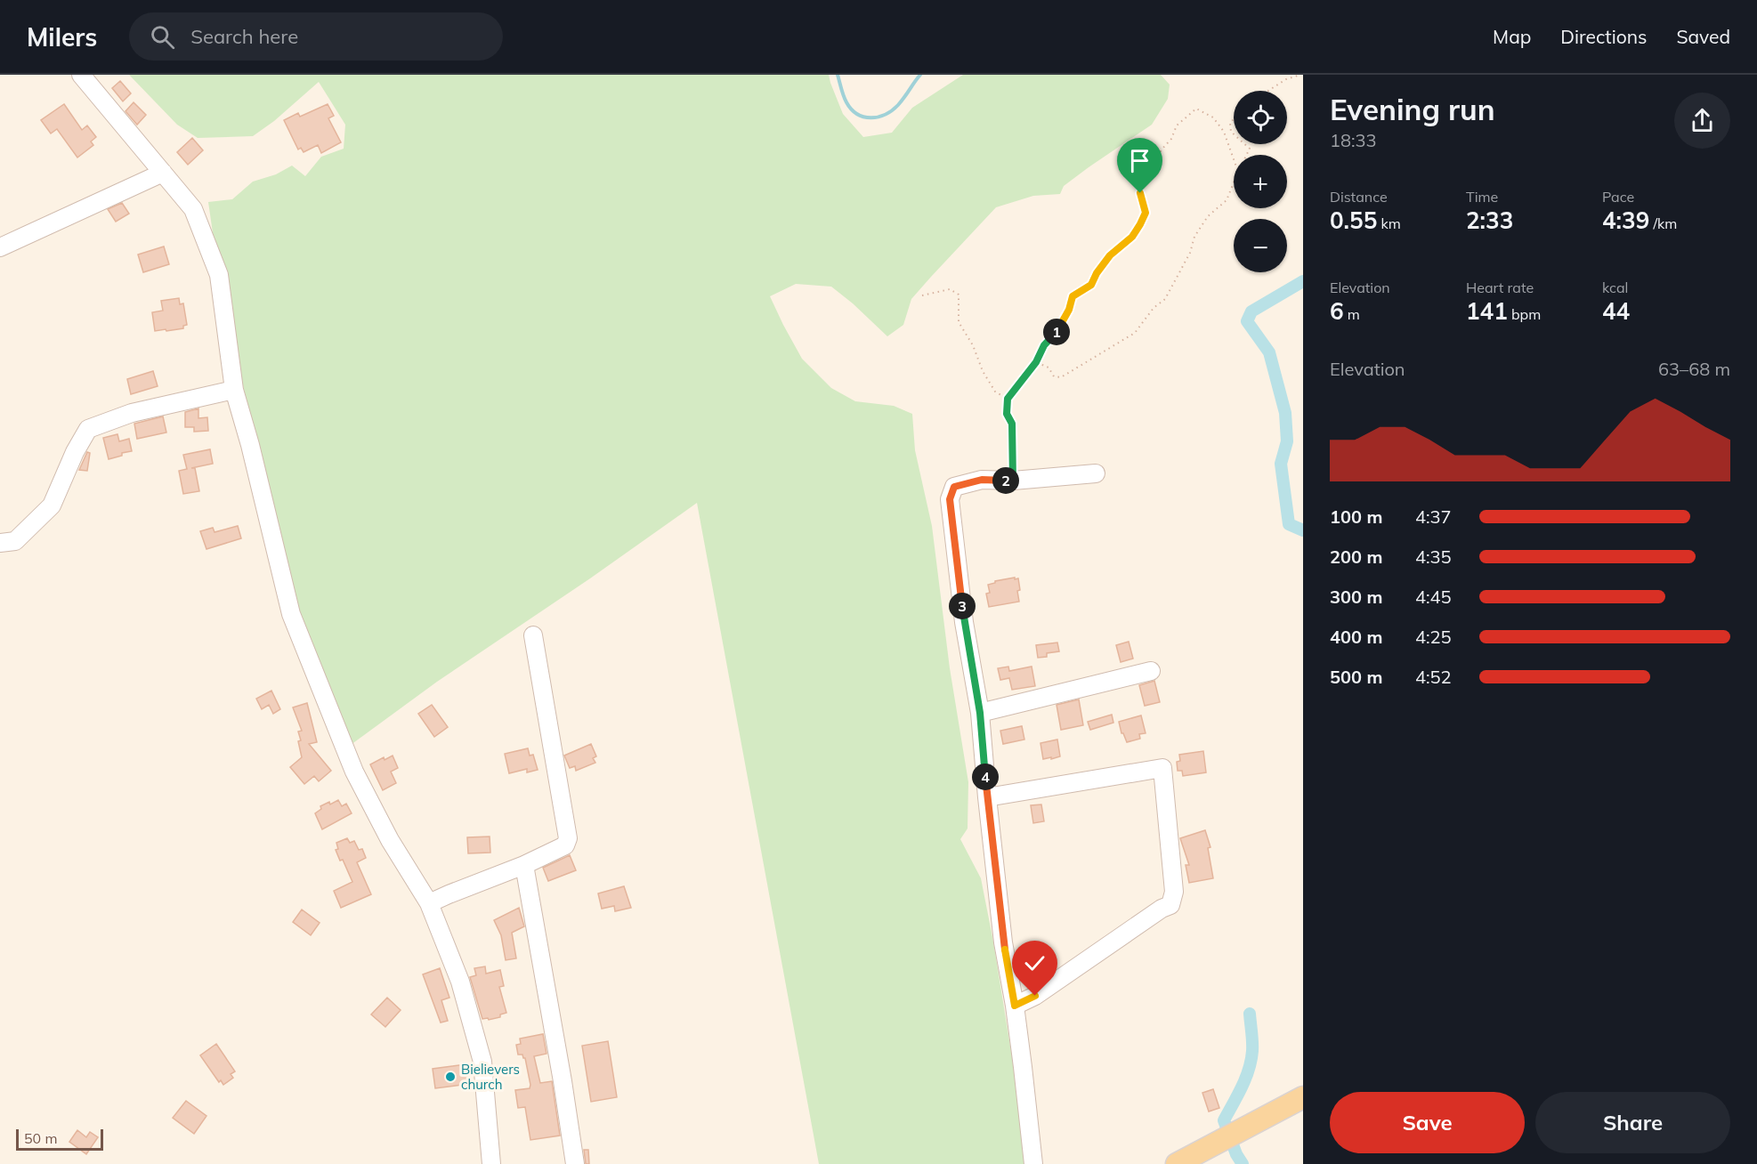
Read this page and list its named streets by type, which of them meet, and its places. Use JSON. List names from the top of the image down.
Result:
{
  "places": ["Bielievers church"],
  "scale_bar": "50 m",
  "page": {
    "header": "Milers",
    "search": "Search here",
    "nav": ["Map", "Directions", "Saved"],
    "heading": ["Evening run", "18:33"],
    "map_buttons": ["+", "−"],
    "stats": [
      ["Distance", "0.55 km"],
      ["Time", "2:33"],
      ["Pace", "4:39 /km"],
      ["Elevation", "6 m"],
      ["Heart rate", "141 bpm"],
      ["kcal", "44"]
    ],
    "pins": [
      "1",
      "2",
      "3",
      "4"
    ],
    "chart": ["Elevation", "63–68 m"],
    "list": [
      {
        "name": "100 m",
        "note": "4:37"
      },
      {
        "name": "200 m",
        "note": "4:35"
      },
      {
        "name": "300 m",
        "note": "4:45"
      },
      {
        "name": "400 m",
        "note": "4:25"
      },
      {
        "name": "500 m",
        "note": "4:52"
      }
    ],
    "buttons": ["Save", "Share"],
    "scale": "50 m"
  }
}
